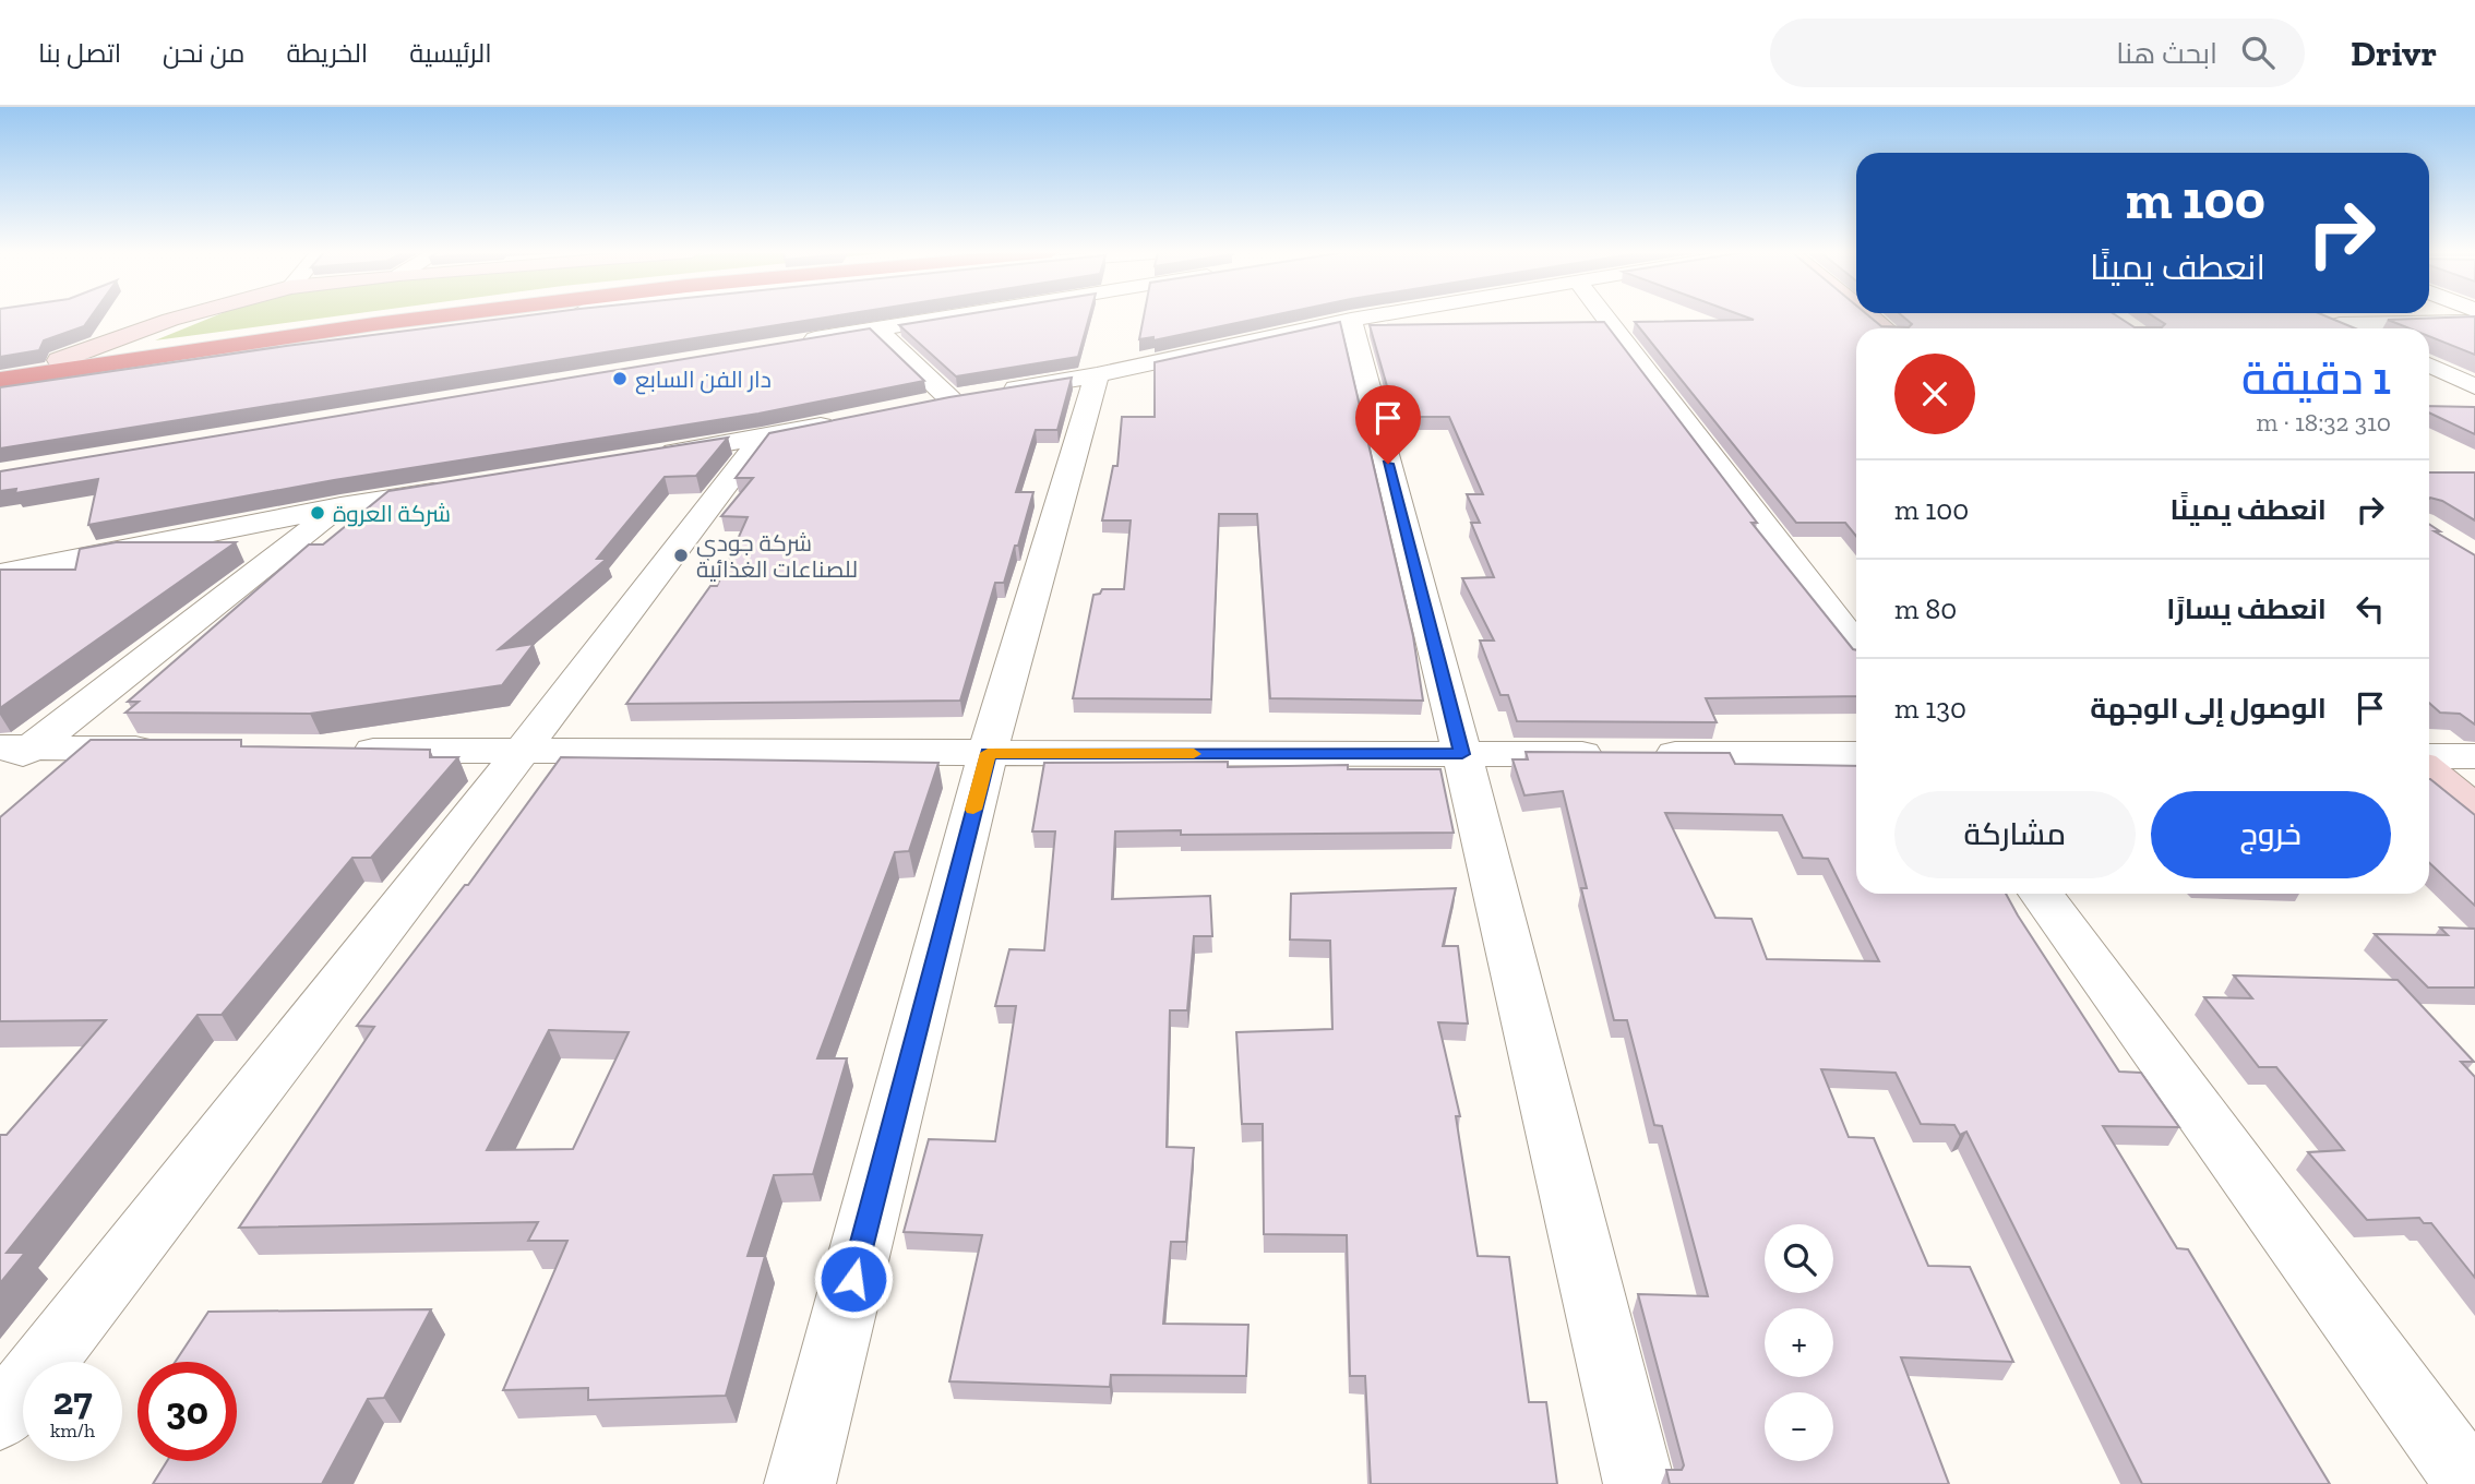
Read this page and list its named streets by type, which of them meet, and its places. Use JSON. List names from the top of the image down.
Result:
{
  "places": ["دار الفن السابع", "شركة العروة", "شركة جودي للصناعات الغذائية"],
  "page": {
    "header": "Drivr",
    "search": "ابحث هنا",
    "nav": [
      "الرئيسية",
      "الخريطة",
      "من نحن",
      "اتصل بنا"
    ],
    "turn": ["100 m", "انعطف يمينًا"],
    "heading": ["1 دقيقة", "310 m · 18:32"],
    "list": [
      {
        "name": "انعطف يمينًا",
        "value": "100 m"
      },
      {
        "name": "انعطف يسارًا",
        "value": "80 m"
      },
      {
        "name": "الوصول إلى الوجهة",
        "value": "130 m"
      }
    ],
    "buttons": ["خروج", "مشاركة"],
    "map_buttons": ["+", "−"],
    "speed": "27 km/h",
    "limit": "30"
  }
}
